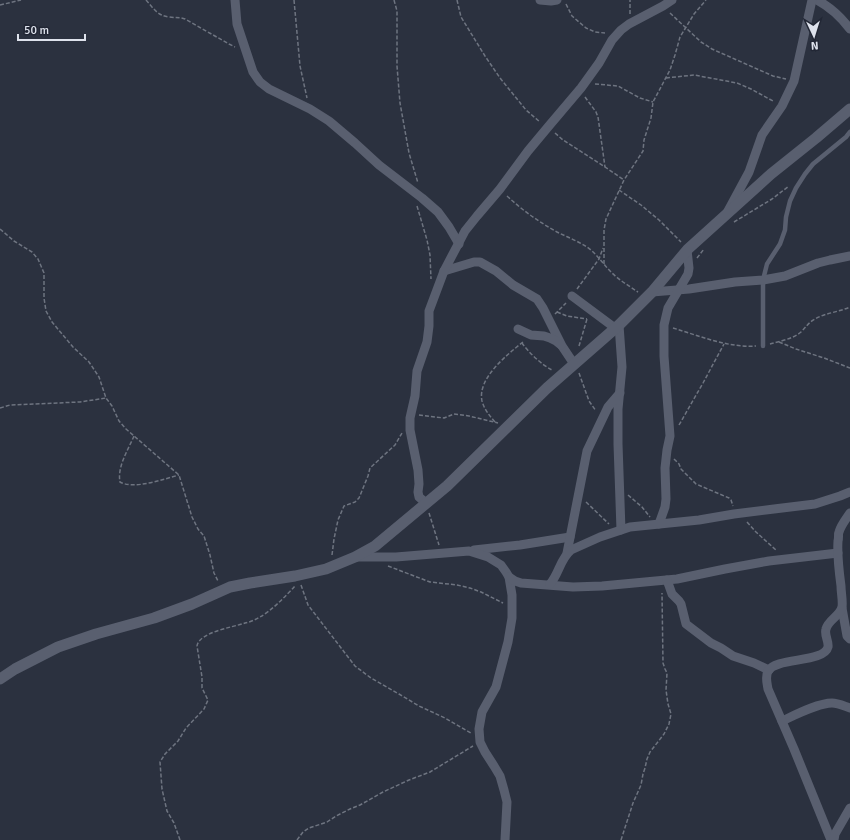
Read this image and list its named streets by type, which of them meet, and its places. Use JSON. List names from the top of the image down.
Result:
{
  "scale_bar": "50 m",
  "north": "bottom"
}
